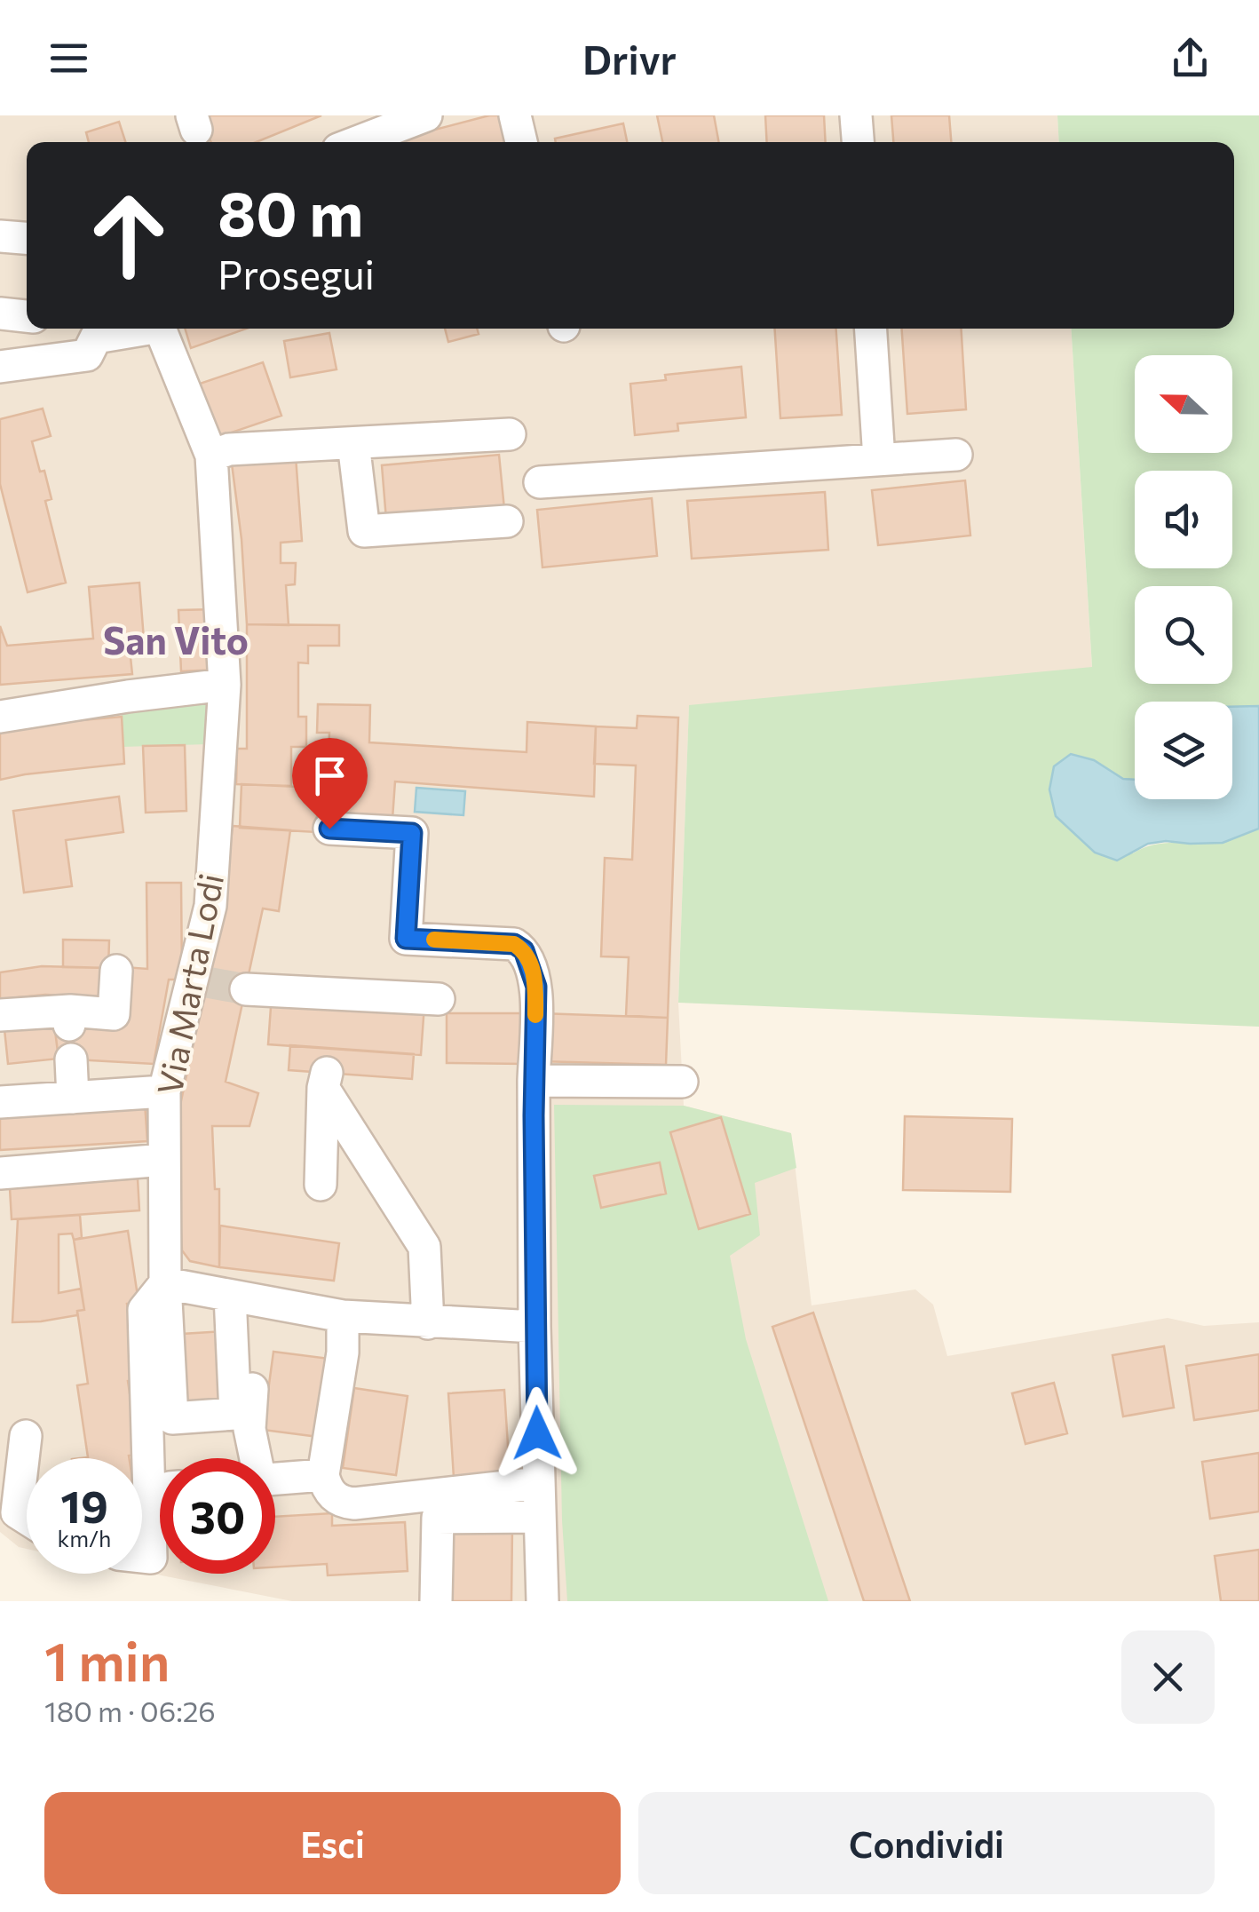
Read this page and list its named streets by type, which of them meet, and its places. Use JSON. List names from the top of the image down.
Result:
{
  "streets": {
    "street": ["Via Marta Lodi"]
  },
  "districts": ["San Vito"],
  "north": "left",
  "page": {
    "header": "Drivr",
    "turn": ["80 m", "Prosegui"],
    "speed": "19 km/h",
    "limit": "30",
    "heading": ["1 min", "180 m · 06:26"],
    "buttons": ["Esci", "Condividi"]
  }
}
